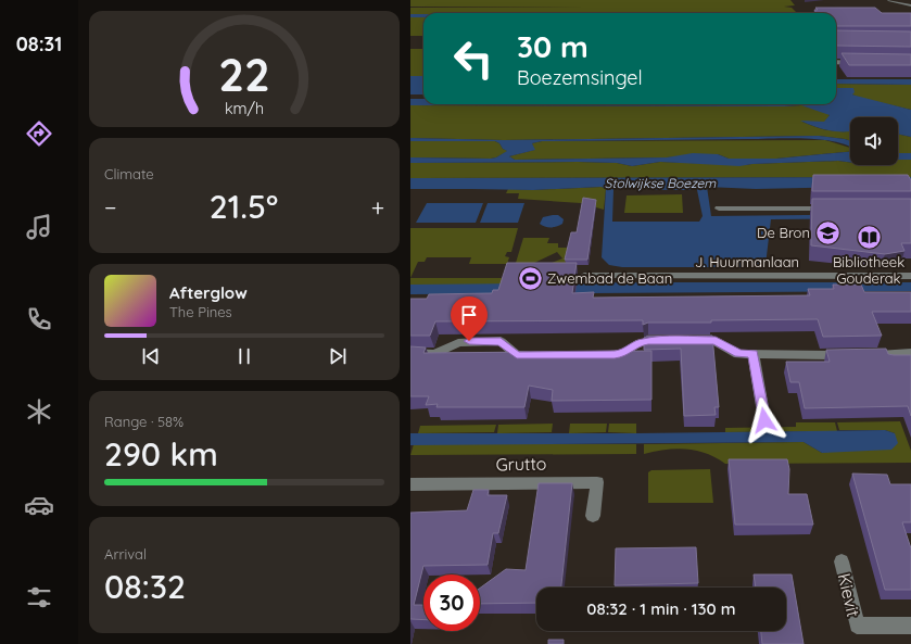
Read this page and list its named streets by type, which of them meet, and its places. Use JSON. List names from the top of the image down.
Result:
{
  "streets": {
    "street": ["J. Huurmanlaan", "Grutto", "Kievit"]
  },
  "water": ["Stolwijkse Boezem"],
  "places": {
    "school or university": ["De Bron"],
    "library": ["Bibliotheek Gouderak"],
    "sports": ["Zwembad de Baan"]
  },
  "page": {
    "tabs": "08:31",
    "turn": ["30 m", "Boezemsingel"],
    "tile": [
      "Climate",
      ["Range · 58%", "290 km"],
      ["Arrival", "08:32"]
    ],
    "heat": ["−", "21.5°", "+"],
    "song": ["Afterglow", "The Pines"],
    "limit": "30",
    "trip": "08:32 · 1 min · 130 m",
    "gauge": ["22", "km/h"]
  }
}
